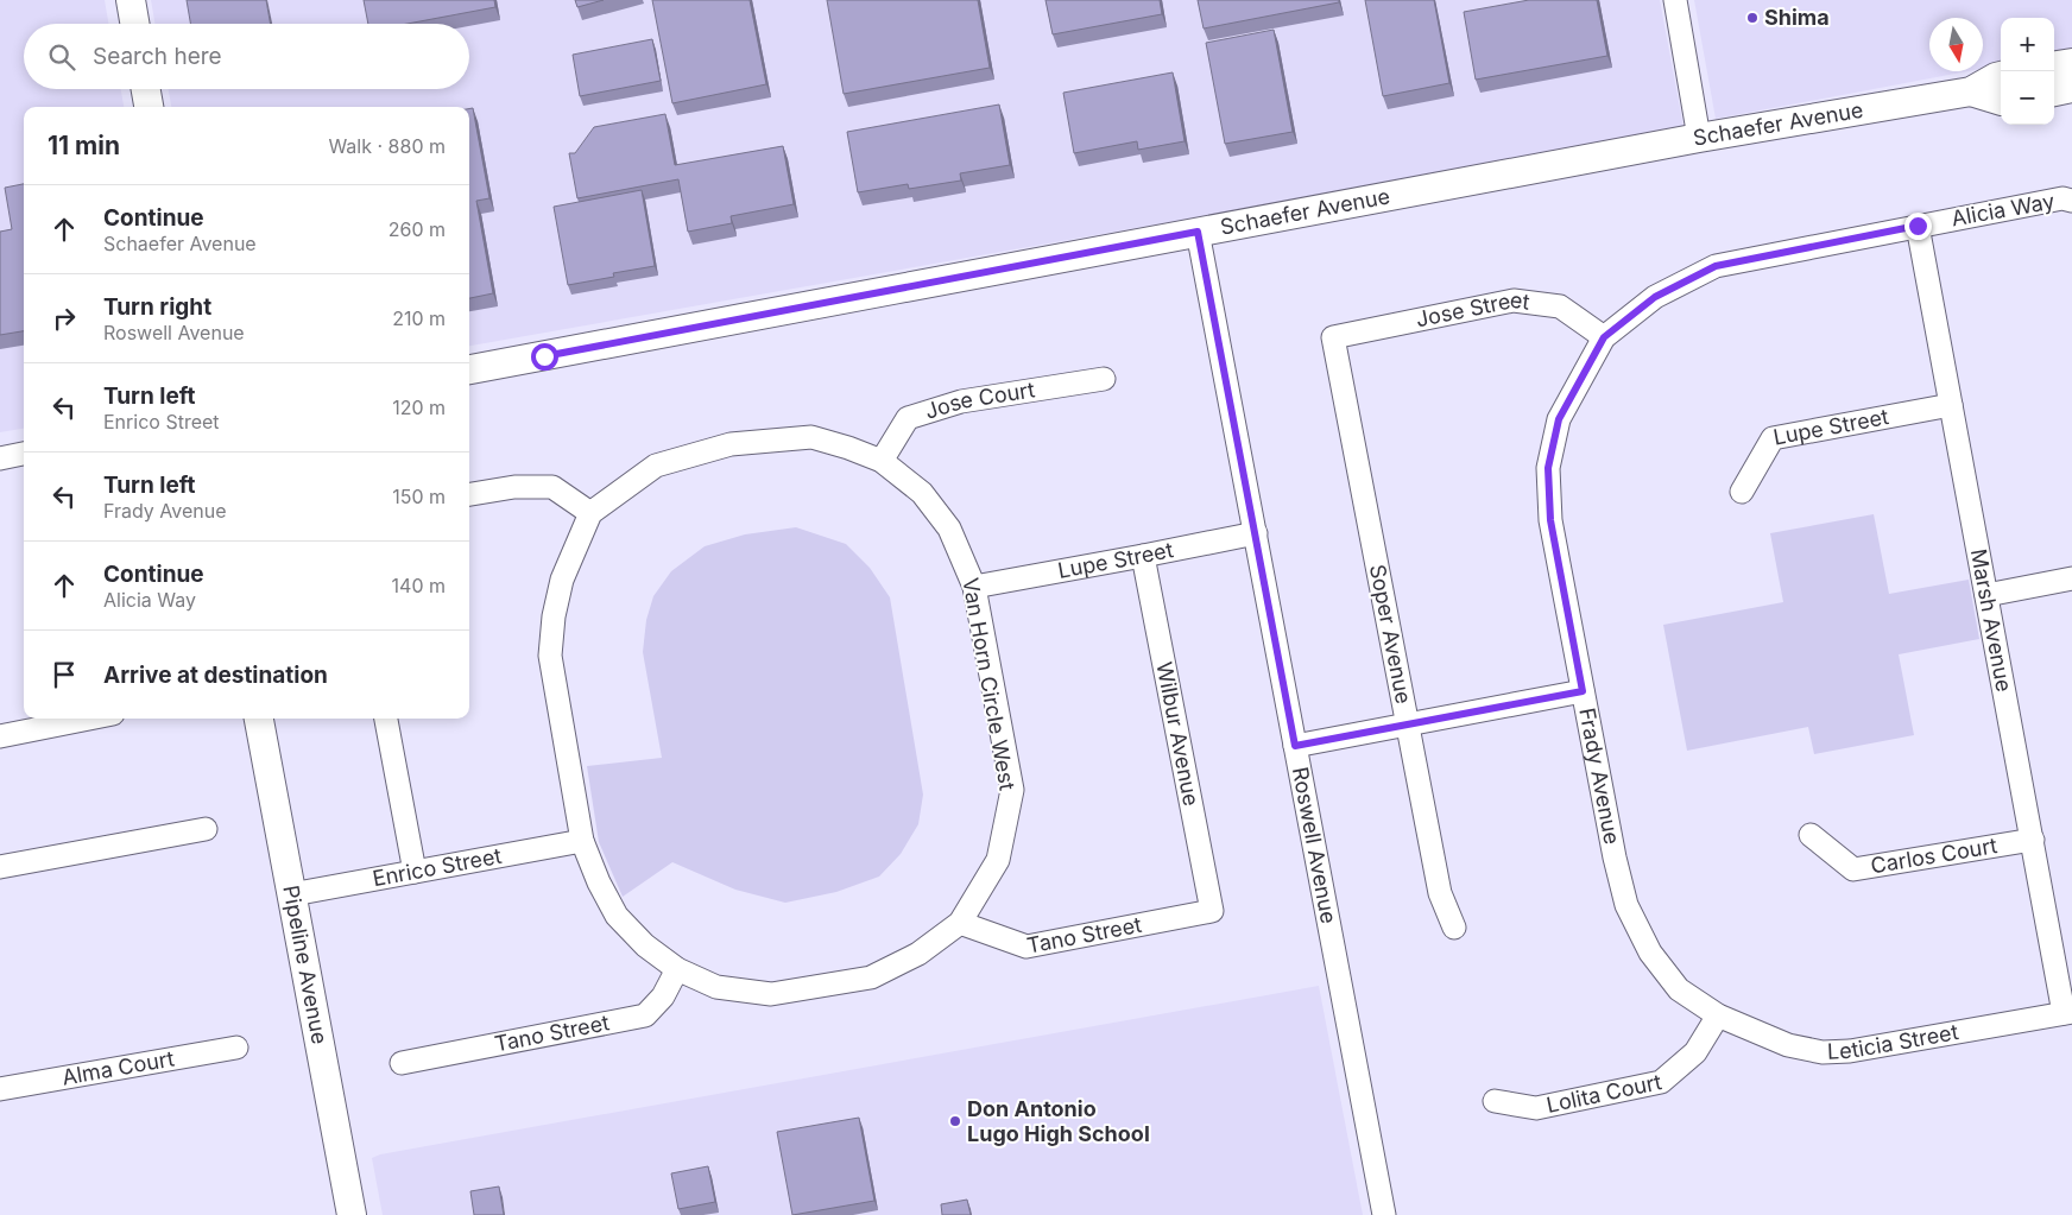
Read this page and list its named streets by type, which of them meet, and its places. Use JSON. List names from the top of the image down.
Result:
{
  "streets": {
    "main road": ["Schaefer Avenue", "Pipeline Avenue"],
    "street": [
      "Alicia Way",
      "Jose Street",
      "Jose Court",
      "Lupe Street",
      "Marsh Avenue",
      "Soper Avenue",
      "Van Horn Circle West",
      "Wilbur Avenue",
      "Frady Avenue",
      "Roswell Avenue",
      "Carlos Court",
      "Enrico Street",
      "Tano Street",
      "Leticia Street",
      "Alma Court",
      "Lolita Court"
    ]
  },
  "crossings": [
    ["Schaefer Avenue", "Roswell Avenue"],
    ["Alicia Way", "Jose Street"],
    ["Alicia Way", "Marsh Avenue"],
    ["Alicia Way", "Frady Avenue"],
    ["Jose Street", "Soper Avenue"],
    ["Jose Street", "Frady Avenue"],
    ["Jose Court", "Van Horn Circle West"],
    ["Lupe Street", "Marsh Avenue"],
    ["Lupe Street", "Van Horn Circle West"],
    ["Lupe Street", "Wilbur Avenue"],
    ["Lupe Street", "Roswell Avenue"],
    ["Marsh Avenue", "Carlos Court"],
    ["Marsh Avenue", "Leticia Street"],
    ["Van Horn Circle West", "Tano Street"],
    ["Wilbur Avenue", "Tano Street"],
    ["Frady Avenue", "Leticia Street"],
    ["Frady Avenue", "Lolita Court"],
    ["Enrico Street", "Pipeline Avenue"],
    ["Leticia Street", "Lolita Court"]
  ],
  "places": ["Shima", "Don Antonio Lugo High School"],
  "north": "bottom",
  "page": {
    "map_buttons": ["+", "−"],
    "search": "Search here",
    "heading": ["11 min", "Walk · 880 m"],
    "list": [
      ["Continue", "Schaefer Avenue", "260 m"],
      ["Turn right", "Roswell Avenue", "210 m"],
      ["Turn left", "Enrico Street", "120 m"],
      ["Turn left", "Frady Avenue", "150 m"],
      ["Continue", "Alicia Way", "140 m"],
      "Arrive at destination"
    ]
  }
}
